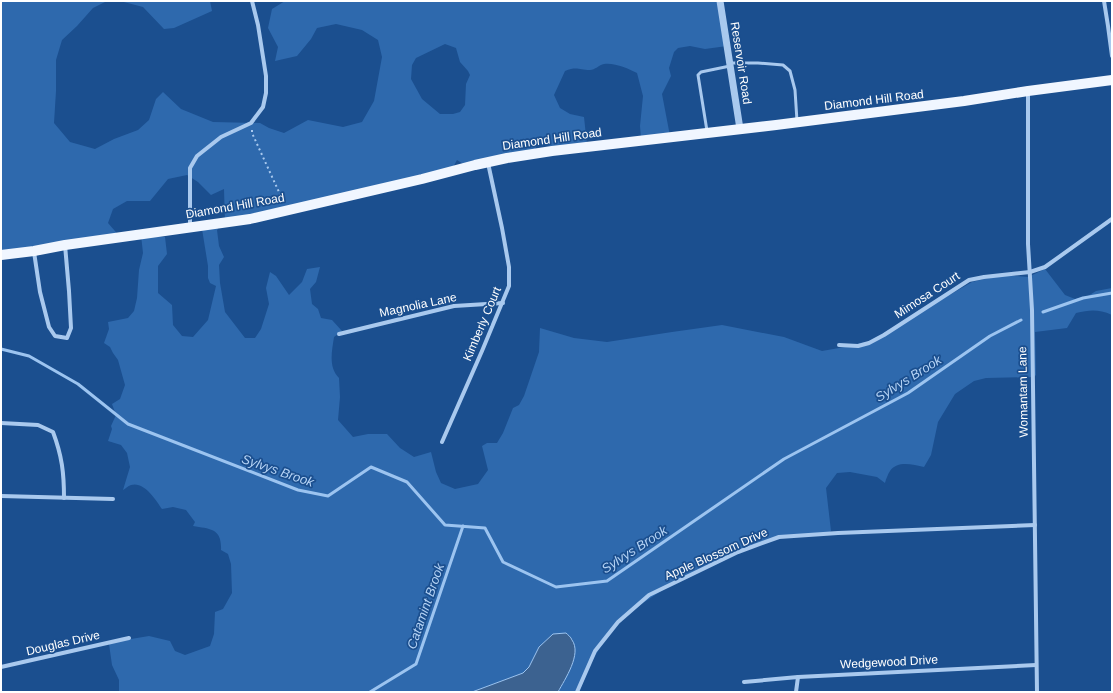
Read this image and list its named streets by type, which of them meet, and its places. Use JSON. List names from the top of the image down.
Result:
{
  "streets": {
    "main road": ["Diamond Hill Road"],
    "street": [
      "Reservoir Road",
      "Mimosa Court",
      "Magnolia Lane",
      "Kimberly Court",
      "Womantam Lane",
      "Apple Blossom Drive",
      "Douglas Drive",
      "Wedgewood Drive"
    ]
  },
  "crossings": [
    ["Reservoir Road", "Diamond Hill Road"],
    ["Diamond Hill Road", "Kimberly Court"],
    ["Diamond Hill Road", "Womantam Lane"],
    ["Mimosa Court", "Womantam Lane"],
    ["Magnolia Lane", "Kimberly Court"],
    ["Womantam Lane", "Apple Blossom Drive"],
    ["Womantam Lane", "Wedgewood Drive"]
  ],
  "water": ["Sylvys Brook", "Catamint Brook"]
}
